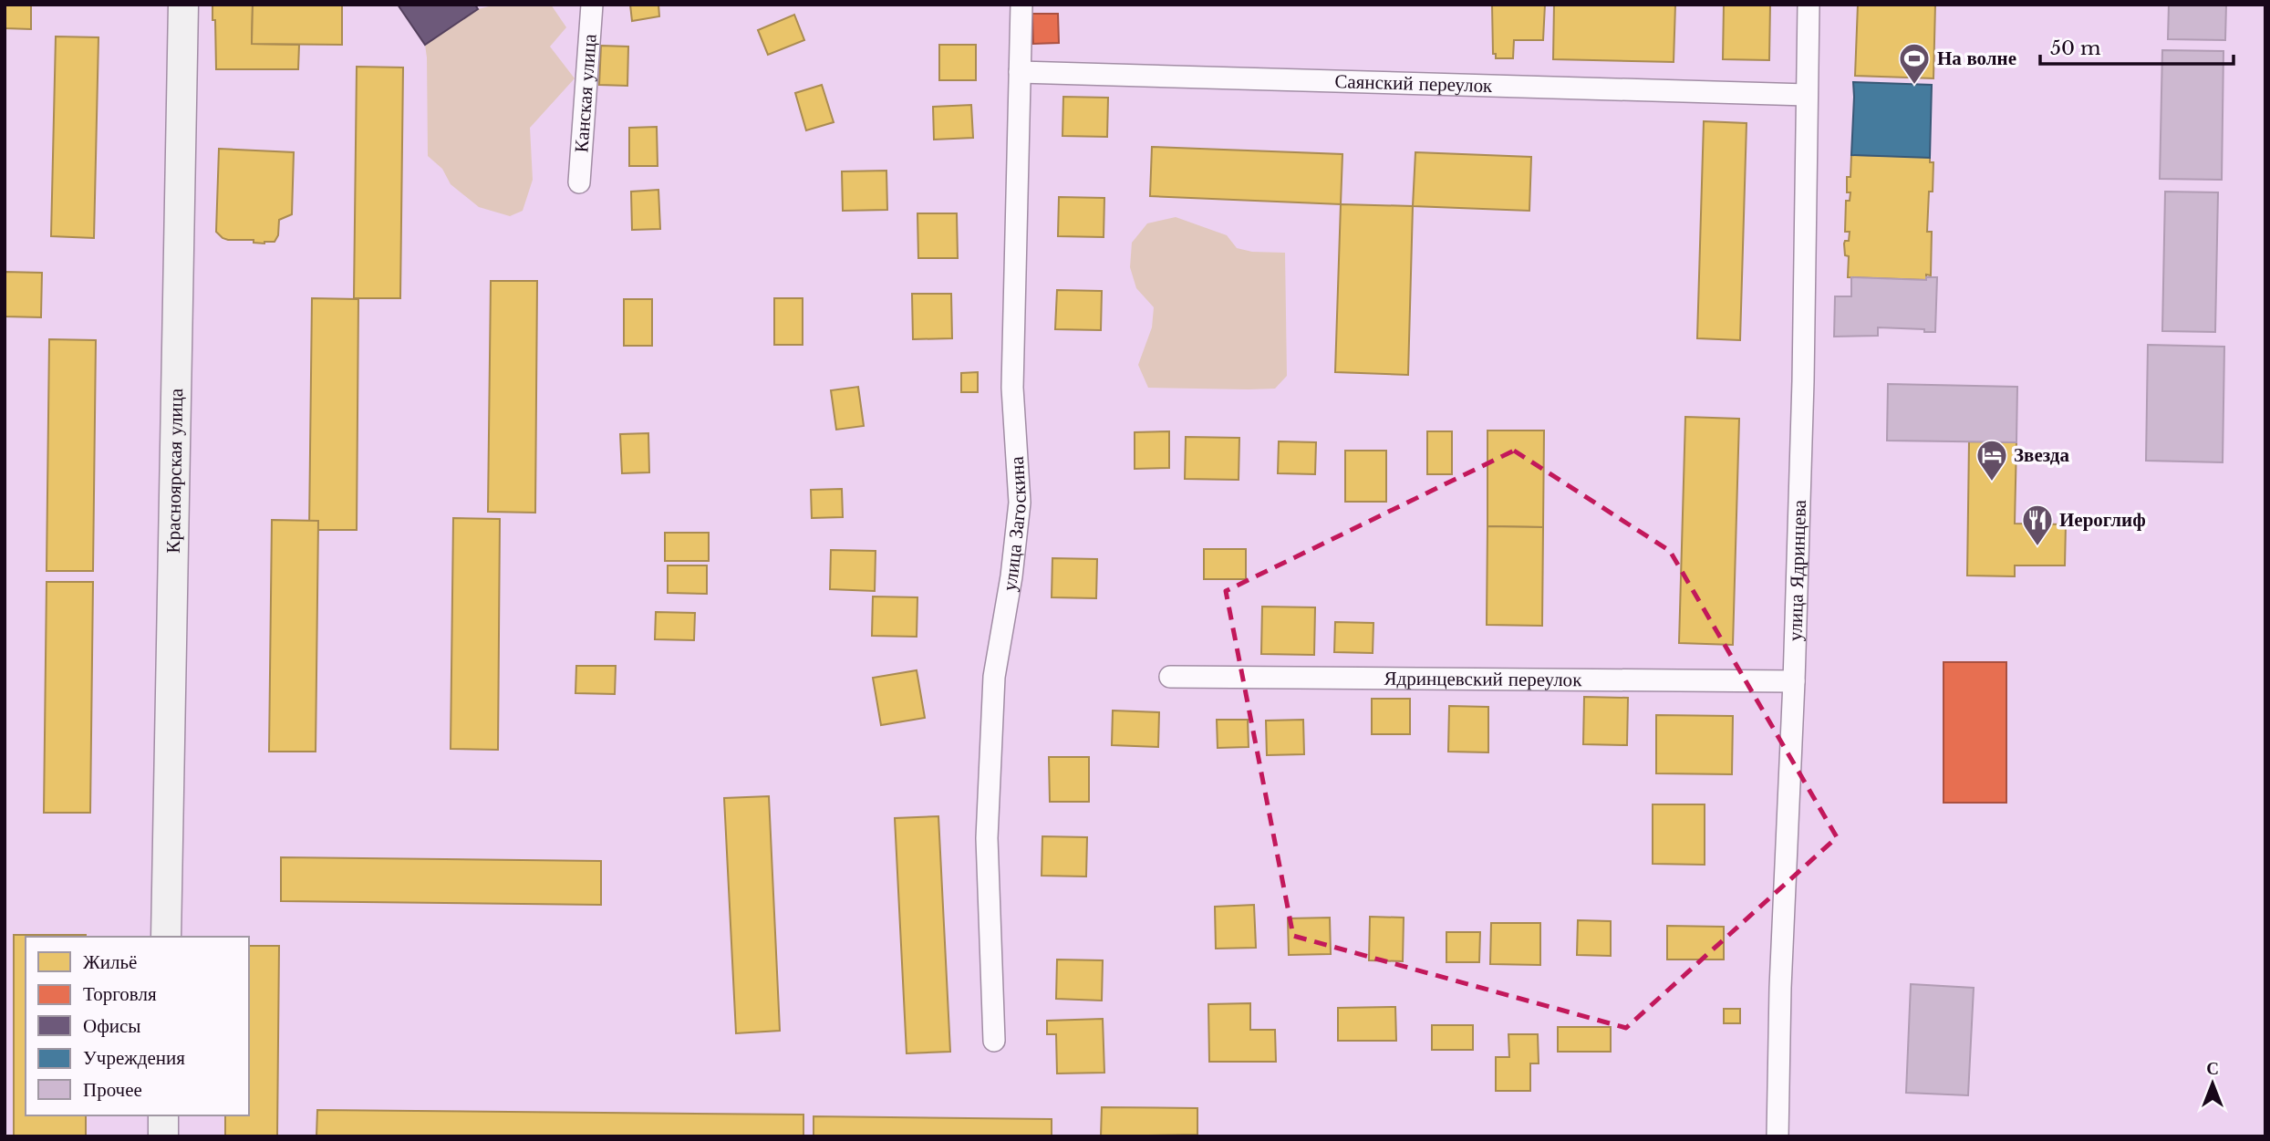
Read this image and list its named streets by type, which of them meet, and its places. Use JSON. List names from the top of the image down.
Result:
{
  "streets": {
    "street": [
      "Саянский переулок",
      "Канская улица",
      "Красноярская улица",
      "улица Загоскина",
      "улица Ядринцева",
      "Ядринцевский переулок"
    ]
  },
  "crossings": [
    ["Саянский переулок", "улица Загоскина"],
    ["Саянский переулок", "улица Ядринцева"],
    ["улица Ядринцева", "Ядринцевский переулок"]
  ],
  "places": {
    "sports": ["На волне"],
    "hotel": ["Звезда"],
    "restaurant": ["Иероглиф"]
  },
  "legend": [
    "Жильё",
    "Торговля",
    "Офисы",
    "Учреждения",
    "Прочее"
  ],
  "scale_bar": "50 m",
  "north": "top"
}
